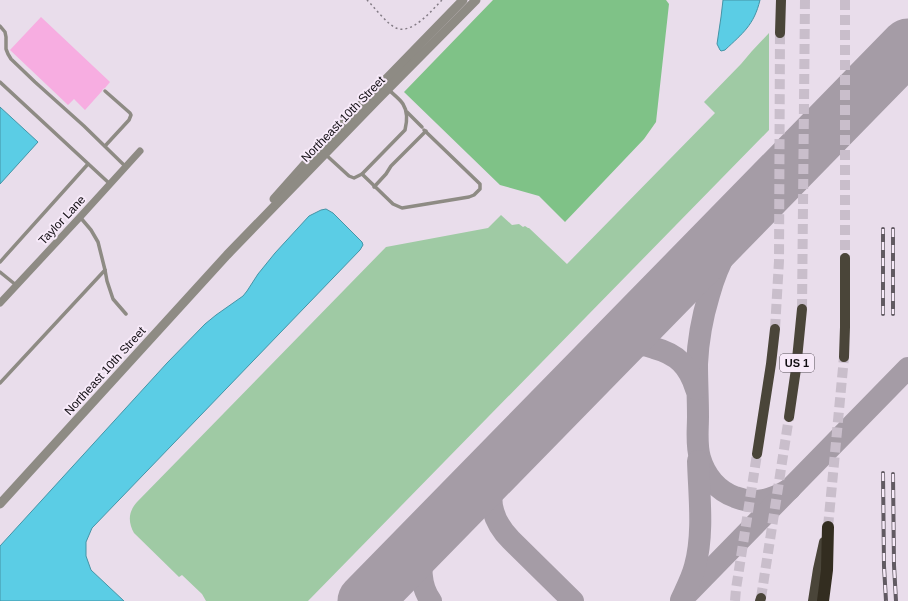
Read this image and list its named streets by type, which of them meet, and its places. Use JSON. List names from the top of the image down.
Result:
{
  "streets": {
    "main road": ["US 1"],
    "street": ["Northeast 10th Street", "Taylor Lane"]
  }
}
